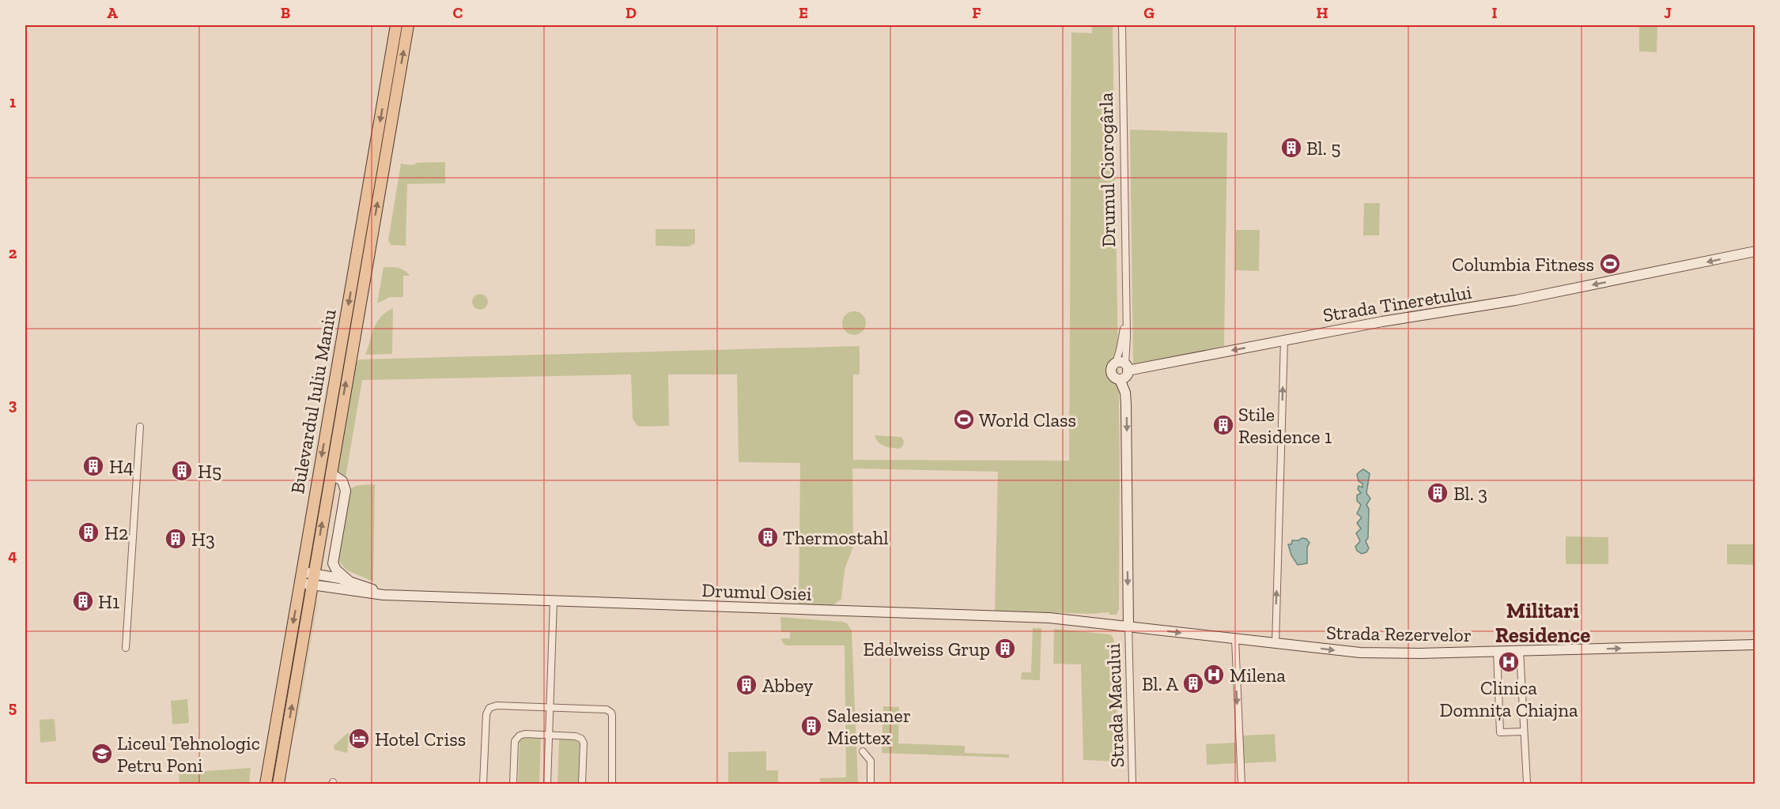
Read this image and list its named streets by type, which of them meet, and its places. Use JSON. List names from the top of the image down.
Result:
{
  "streets": {
    "main road": ["Bulevardul Iuliu Maniu"],
    "street": [
      "Drumul Ciorogârla",
      "Strada Tineretului",
      "Drumul Osiei",
      "Strada Rezervelor",
      "Strada Macului"
    ]
  },
  "crossings": [
    ["Drumul Ciorogârla", "Strada Tineretului"],
    ["Bulevardul Iuliu Maniu", "Drumul Osiei"],
    ["Drumul Osiei", "Strada Rezervelor"],
    ["Drumul Osiei", "Strada Macului"],
    ["Strada Rezervelor", "Strada Macului"]
  ],
  "one_way": ["Strada Tineretului", "Strada Rezervelor"],
  "districts": ["Militari Residence"],
  "places": {
    "building": [
      "Bl. 5",
      "Stile Residence 1",
      "H4",
      "H5",
      "Bl. 3",
      "H2",
      "Thermostahl",
      "H3",
      "H1",
      "Edelweiss Grup",
      "Bl. A",
      "Abbey",
      "Salesianer Miettex"
    ],
    "sports": ["Columbia Fitness", "World Class"],
    "hospital": ["Clinica Domnița Chiajna", "Milena"],
    "hotel": ["Hotel Criss"],
    "school or university": ["Liceul Tehnologic Petru Poni"]
  },
  "grid": {
    "columns": [
      "A",
      "B",
      "C",
      "D",
      "E",
      "F",
      "G",
      "H",
      "I",
      "J"
    ],
    "rows": [
      "1",
      "2",
      "3",
      "4",
      "5"
    ]
  }
}
